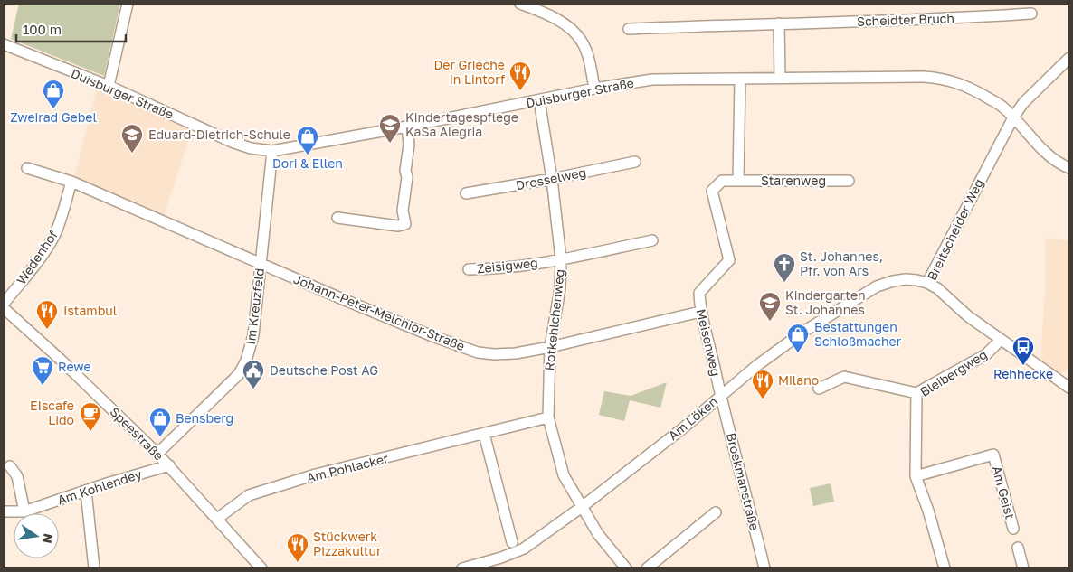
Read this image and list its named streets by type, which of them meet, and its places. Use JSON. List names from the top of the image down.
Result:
{
  "streets": {
    "street": [
      "Scheidter Bruch",
      "Duisburger Straße",
      "Drosselweg",
      "Starenweg",
      "Breitscheider Weg",
      "Wedenhof",
      "Zeisigweg",
      "Im Kreuzfeld",
      "Johann-Peter-Melchior-Straße",
      "Rotkehlchenweg",
      "Meisenweg",
      "Bleibergweg",
      "Am Löken",
      "Speestraße",
      "Am Pohlacker",
      "Broekmanstraße",
      "Am Kohlendey",
      "Am Geist"
    ]
  },
  "crossings": [
    ["Duisburger Straße", "Breitscheider Weg"],
    ["Duisburger Straße", "Im Kreuzfeld"],
    ["Duisburger Straße", "Rotkehlchenweg"],
    ["Drosselweg", "Rotkehlchenweg"],
    ["Starenweg", "Meisenweg"],
    ["Breitscheider Weg", "Bleibergweg"],
    ["Breitscheider Weg", "Am Löken"],
    ["Wedenhof", "Johann-Peter-Melchior-Straße"],
    ["Zeisigweg", "Rotkehlchenweg"],
    ["Im Kreuzfeld", "Johann-Peter-Melchior-Straße"],
    ["Im Kreuzfeld", "Speestraße"],
    ["Johann-Peter-Melchior-Straße", "Rotkehlchenweg"],
    ["Johann-Peter-Melchior-Straße", "Meisenweg"],
    ["Rotkehlchenweg", "Am Löken"],
    ["Rotkehlchenweg", "Am Pohlacker"],
    ["Meisenweg", "Am Löken"],
    ["Meisenweg", "Broekmanstraße"],
    ["Bleibergweg", "Am Geist"],
    ["Am Löken", "Broekmanstraße"],
    ["Speestraße", "Am Pohlacker"],
    ["Speestraße", "Am Kohlendey"]
  ],
  "places": {
    "restaurant": [
      "Der Grieche in Lintorf",
      "Istambul",
      "Milano",
      "Stückwerk Pizzakultur"
    ],
    "shop": [
      "Zweirad Gebel",
      "Dori & Ellen",
      "Bestattungen Schloßmacher",
      "Bensberg"
    ],
    "school or university": ["Kindertagespflege KaSa Alegria", "Eduard-Dietrich-Schule", "Kindergarten St. Johannes"],
    "church": ["St. Johannes, Pfr. von Ars"],
    "bus stop": ["Rehhecke"],
    "supermarket": ["Rewe"],
    "public building": ["Deutsche Post AG"],
    "cafe": ["EIscafe Lido"]
  },
  "scale_bar": "100 m",
  "north": "right"
}
